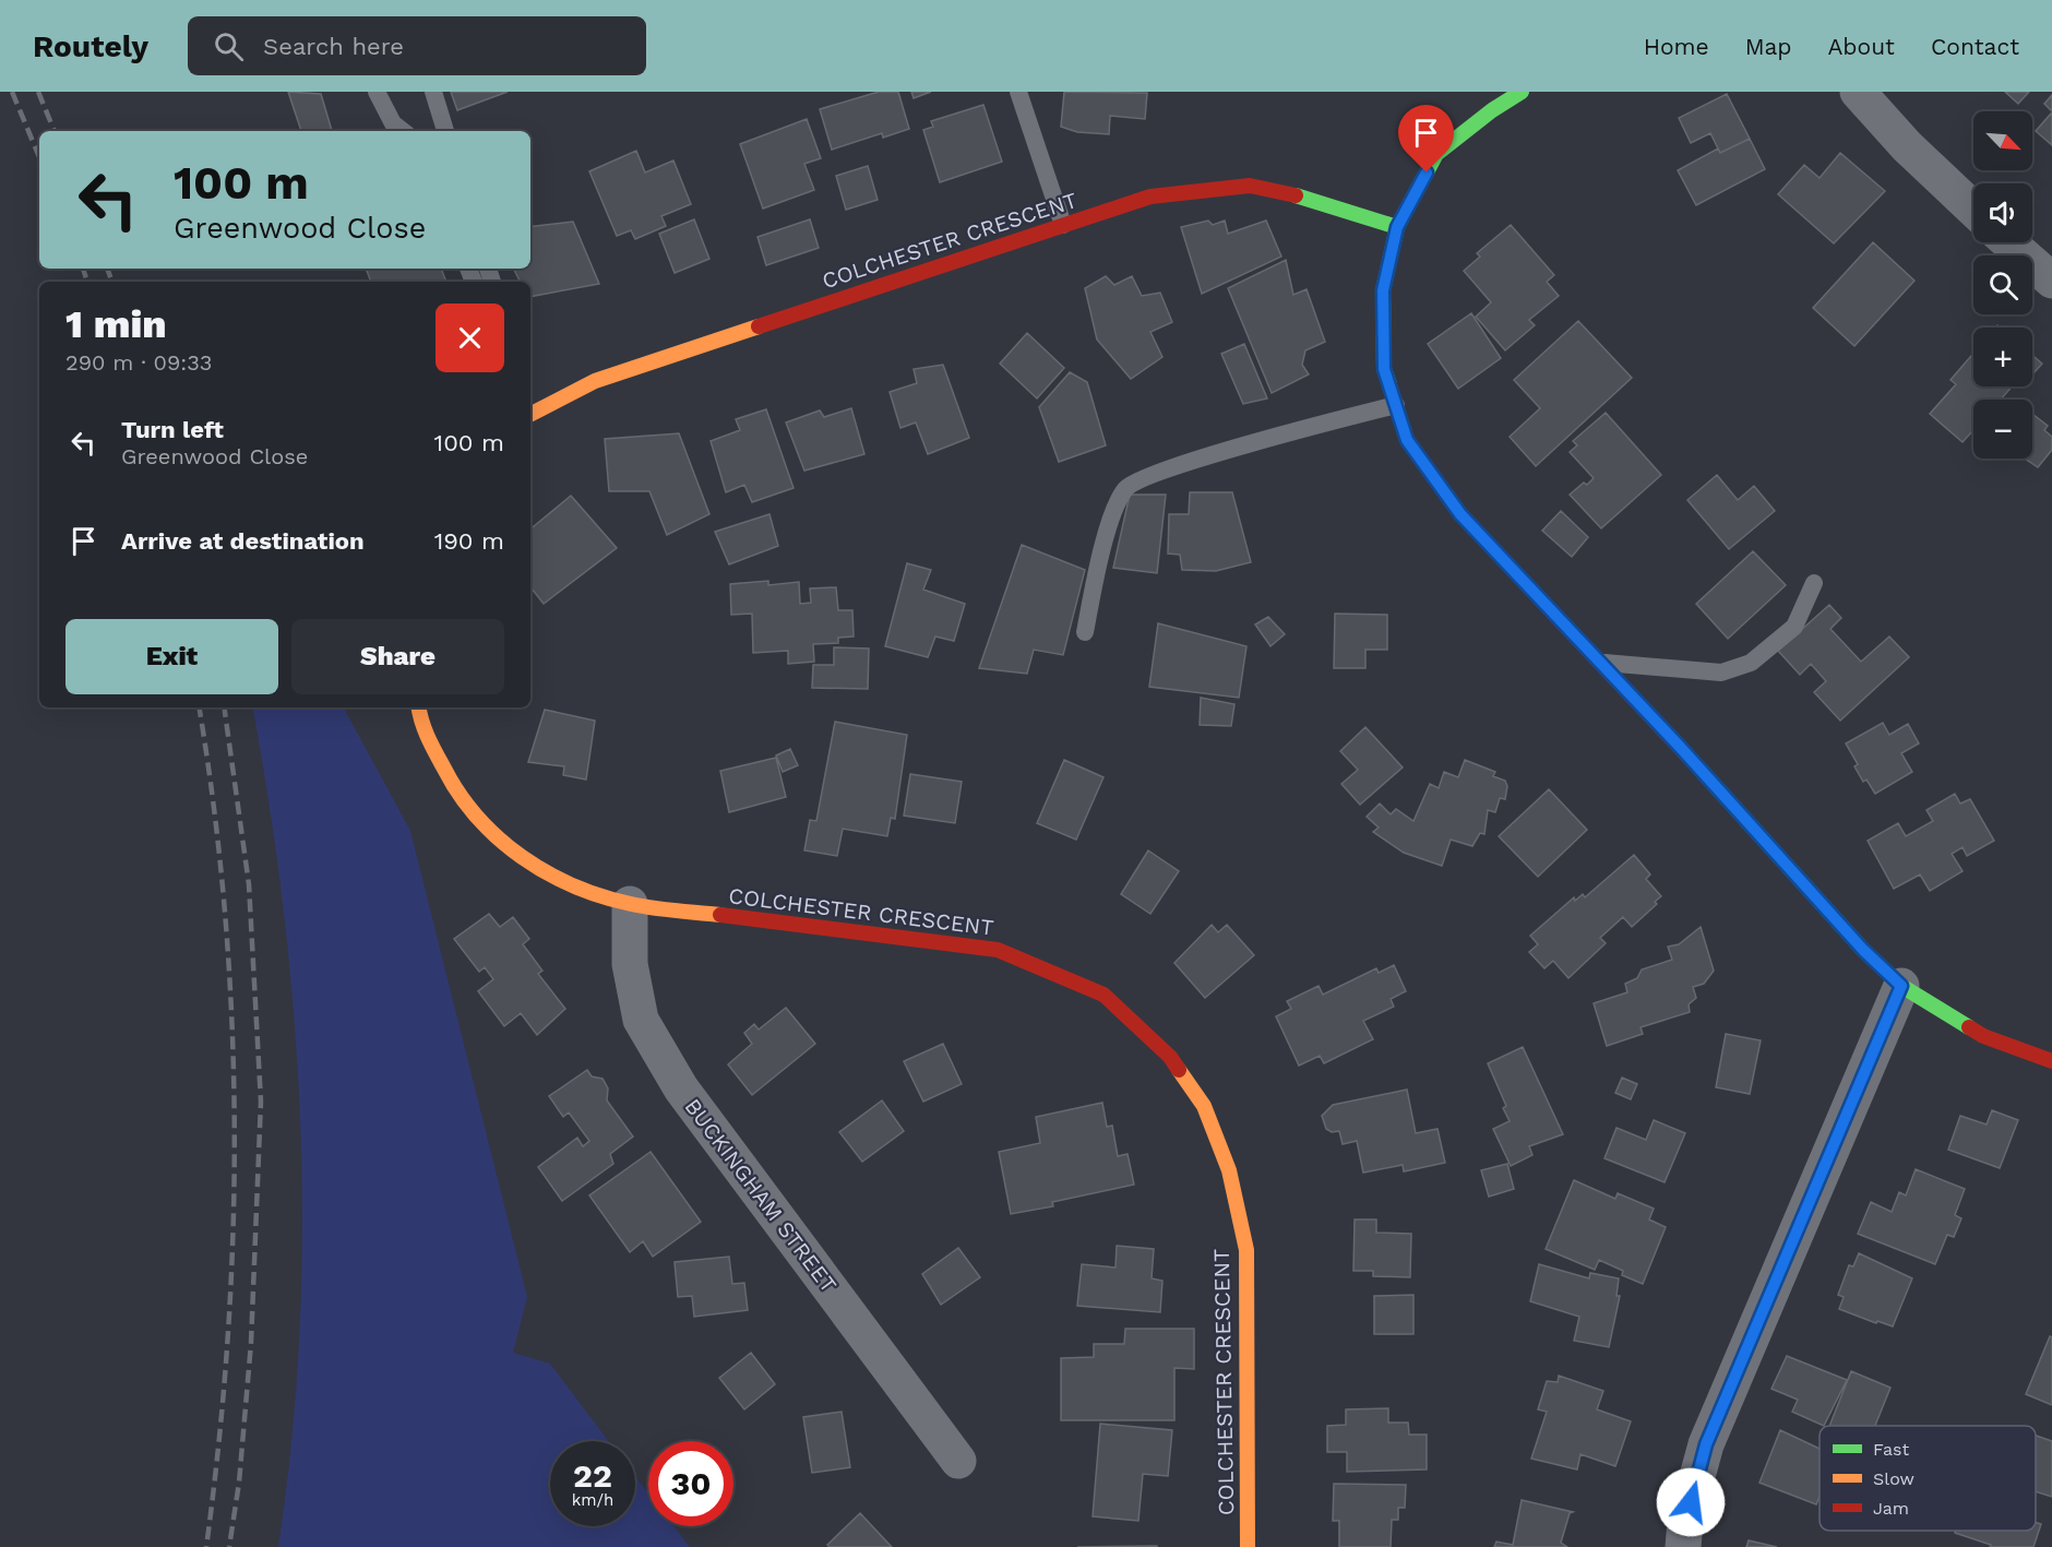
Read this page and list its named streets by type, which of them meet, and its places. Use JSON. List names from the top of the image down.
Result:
{
  "streets": {
    "street": ["COLCHESTER CRESCENT", "BUCKINGHAM STREET"]
  },
  "crossings": [
    ["COLCHESTER CRESCENT", "BUCKINGHAM STREET"]
  ],
  "legend": ["Fast", "Slow", "Jam"],
  "north": "bottom right",
  "page": {
    "header": "Routely",
    "search": "Search here",
    "nav": [
      "Home",
      "Map",
      "About",
      "Contact"
    ],
    "map_buttons": ["+", "−"],
    "turn": ["100 m", "Greenwood Close"],
    "heading": ["1 min", "290 m · 09:33"],
    "list": [
      {
        "name": "Turn left",
        "note": "Greenwood Close",
        "value": "100 m"
      },
      {
        "name": "Arrive at destination",
        "value": "190 m"
      }
    ],
    "buttons": ["Exit", "Share"],
    "speed": "22 km/h",
    "limit": "30"
  }
}
